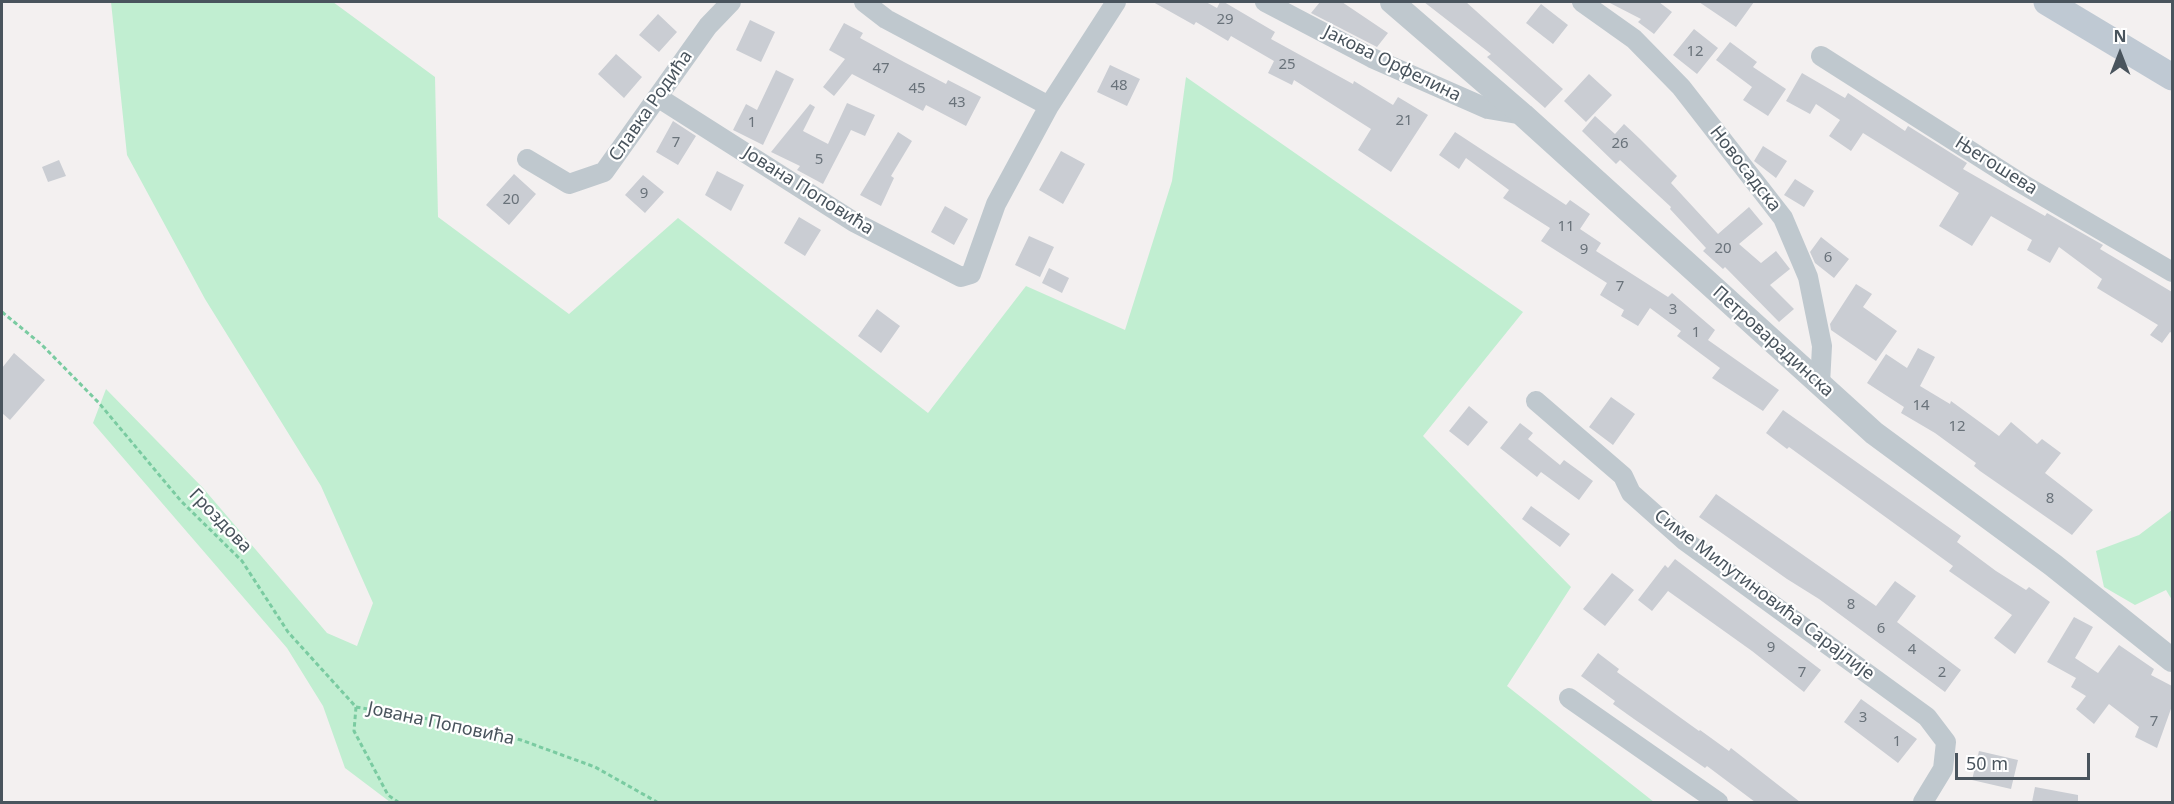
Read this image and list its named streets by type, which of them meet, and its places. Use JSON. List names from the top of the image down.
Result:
{
  "streets": {
    "street": [
      "Јакова Орфелина",
      "Славка Родића",
      "Његошева",
      "Новосадска",
      "Јована Поповића",
      "Петроварадинска",
      "Симе Милутиновића Сарајлије"
    ],
    "path": ["Гроздова"]
  },
  "crossings": [
    ["Јакова Орфелина", "Петроварадинска"],
    ["Славка Родића", "Јована Поповића"],
    ["Новосадска", "Петроварадинска"],
    ["Јована Поповића", "Гроздова"]
  ],
  "house_numbers": [
    "29",
    "12",
    "25",
    "47",
    "48",
    "45",
    "43",
    "21",
    "1",
    "7",
    "26",
    "5",
    "9",
    "20",
    "11",
    "20",
    "9",
    "6",
    "7",
    "3",
    "1",
    "14",
    "12",
    "8",
    "8",
    "6",
    "9",
    "4",
    "7",
    "2",
    "3",
    "7",
    "1"
  ],
  "scale_bar": "50 m",
  "north": "top"
}
